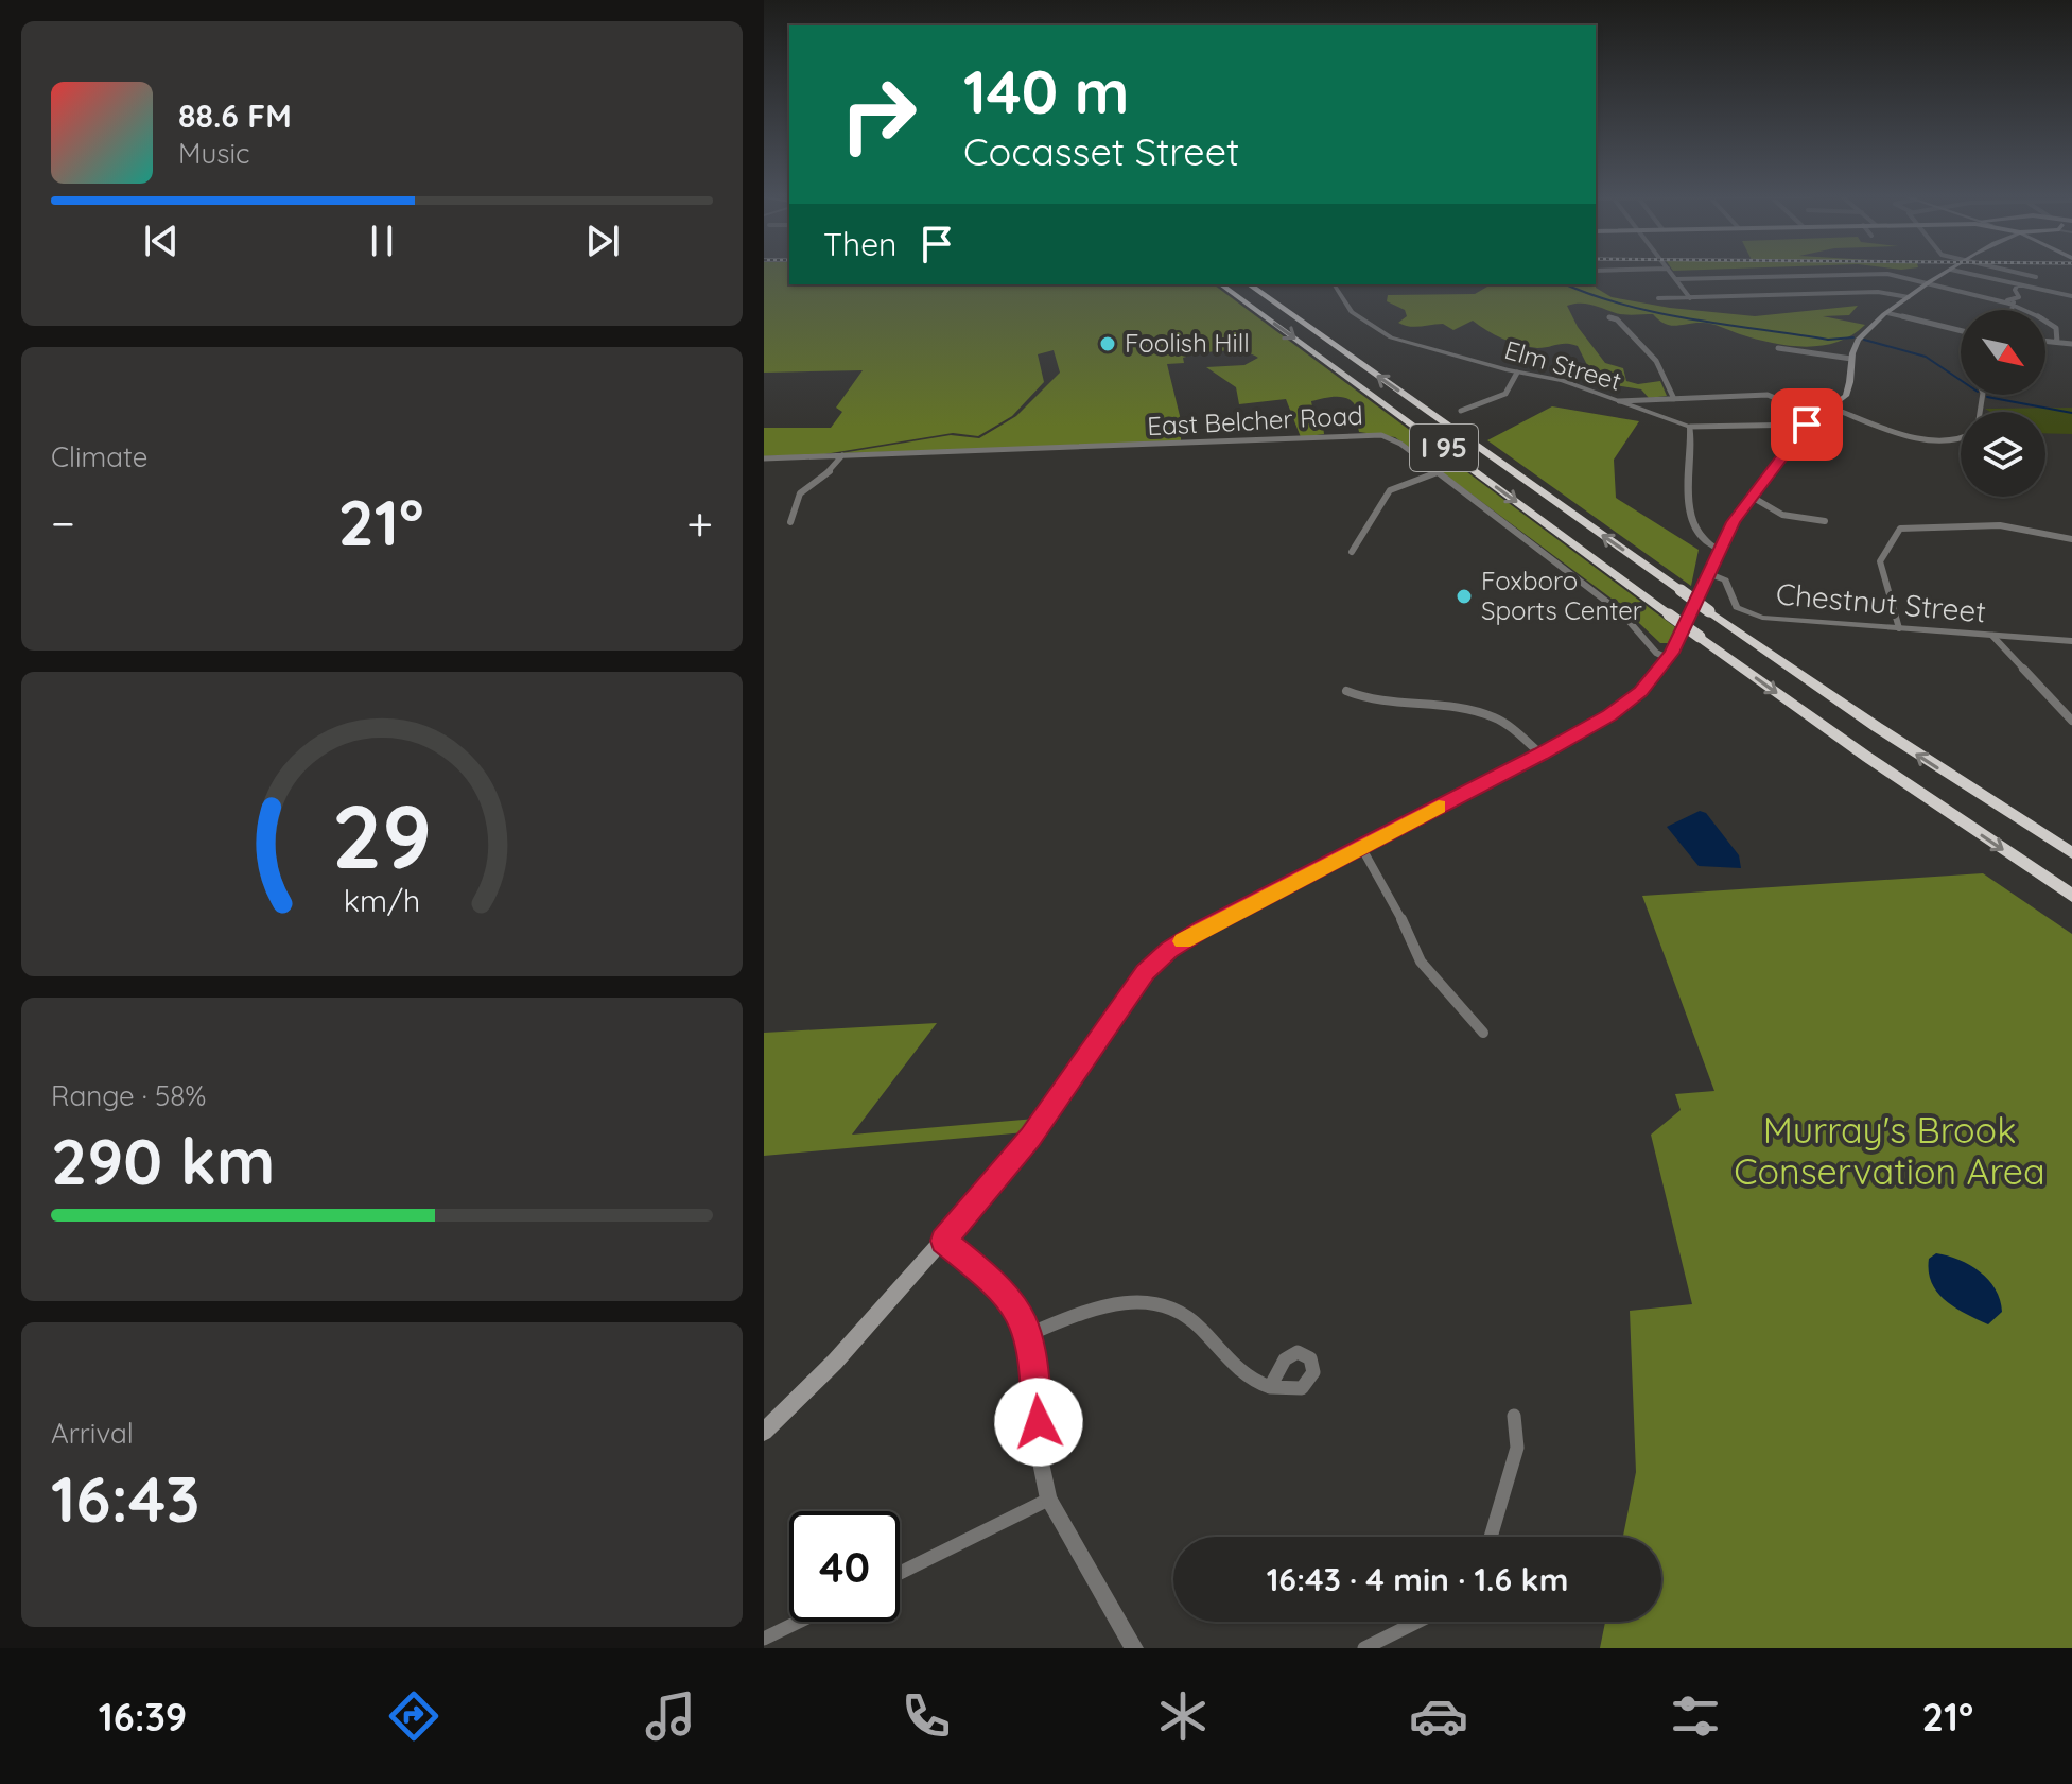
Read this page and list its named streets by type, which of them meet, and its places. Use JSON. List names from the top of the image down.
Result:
{
  "streets": {
    "highway": ["I 95"],
    "street": ["Elm Street", "East Belcher Road", "Chestnut Street"]
  },
  "parks": ["Murray's Brook Conservation Area"],
  "places": ["Foolish Hill", "Foxboro Sports Center"],
  "north": "bottom right",
  "page": {
    "turn": ["140 m", "Cocasset Street"],
    "song": ["88.6 FM", "Music"],
    "then": "Then",
    "tile": [
      "Climate",
      ["Range · 58%", "290 km"],
      ["Arrival", "16:43"]
    ],
    "heat": ["−", "21°", "+"],
    "limit": "40",
    "trip": "16:43 · 4 min · 1.6 km",
    "tabs": ["16:39", "21°"],
    "gauge": ["29", "km/h"]
  }
}
